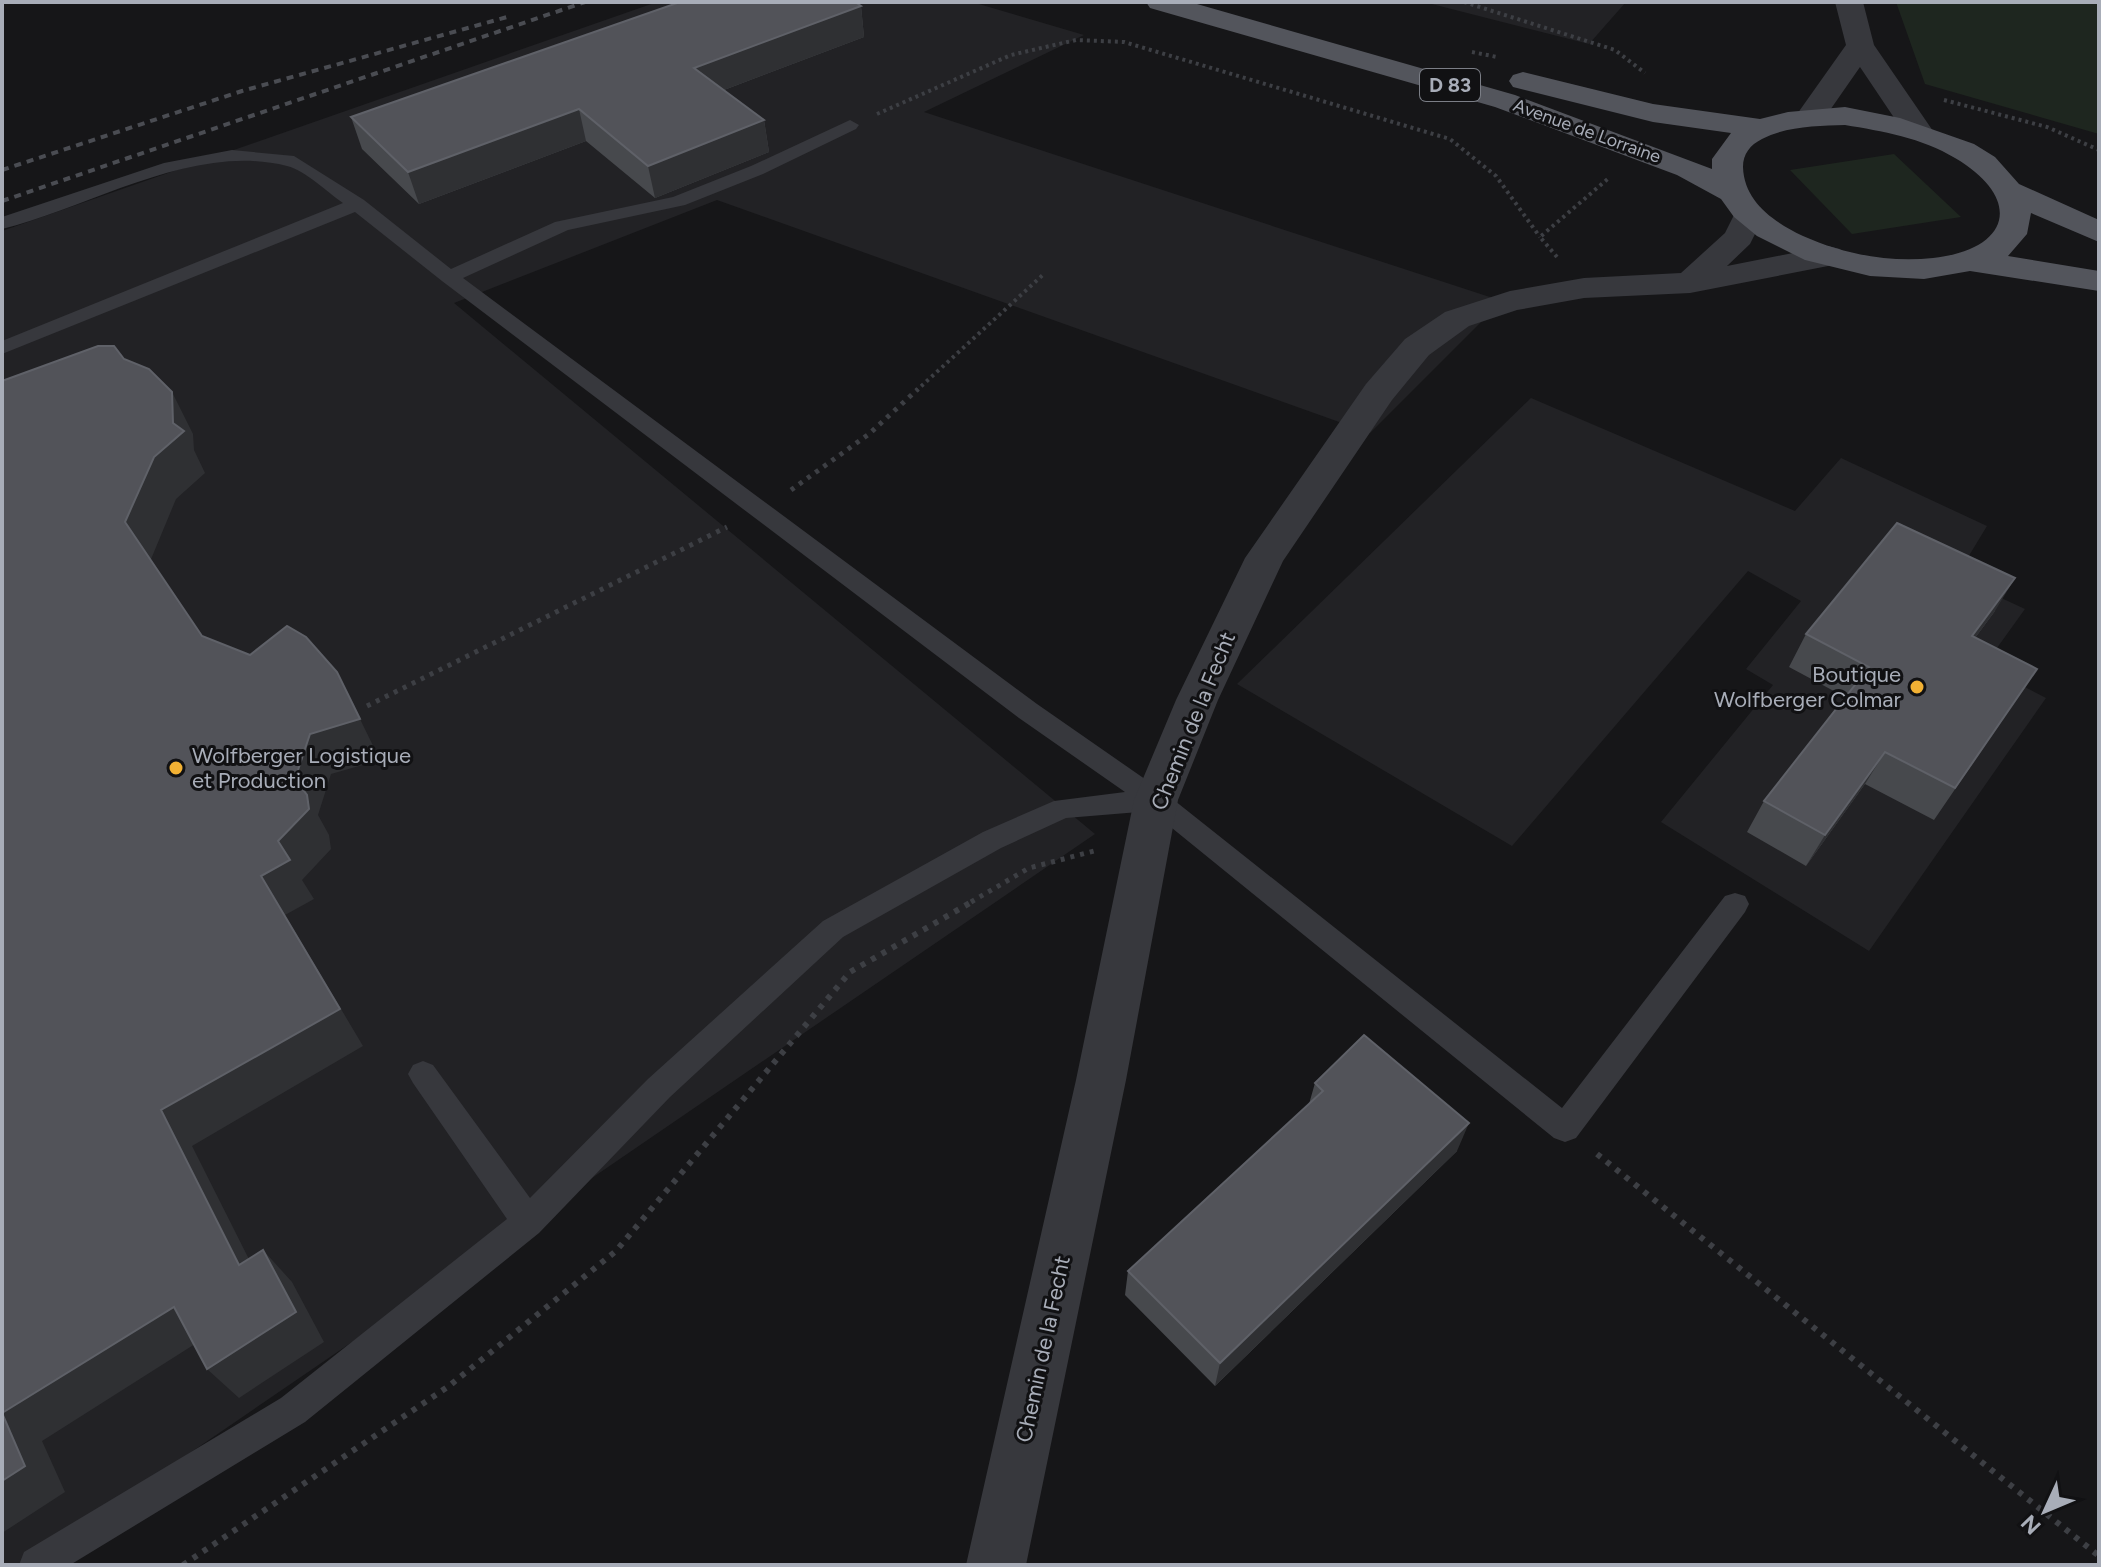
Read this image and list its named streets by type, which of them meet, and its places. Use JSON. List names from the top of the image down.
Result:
{
  "streets": {
    "main road": ["D 83", "Avenue de Lorraine"],
    "street": ["Chemin de la Fecht"]
  },
  "crossings": [
    ["Avenue de Lorraine", "Chemin de la Fecht"]
  ],
  "places": ["Boutique Wolfberger Colmar", "Wolfberger Logistique et Production"],
  "north": "bottom left"
}
